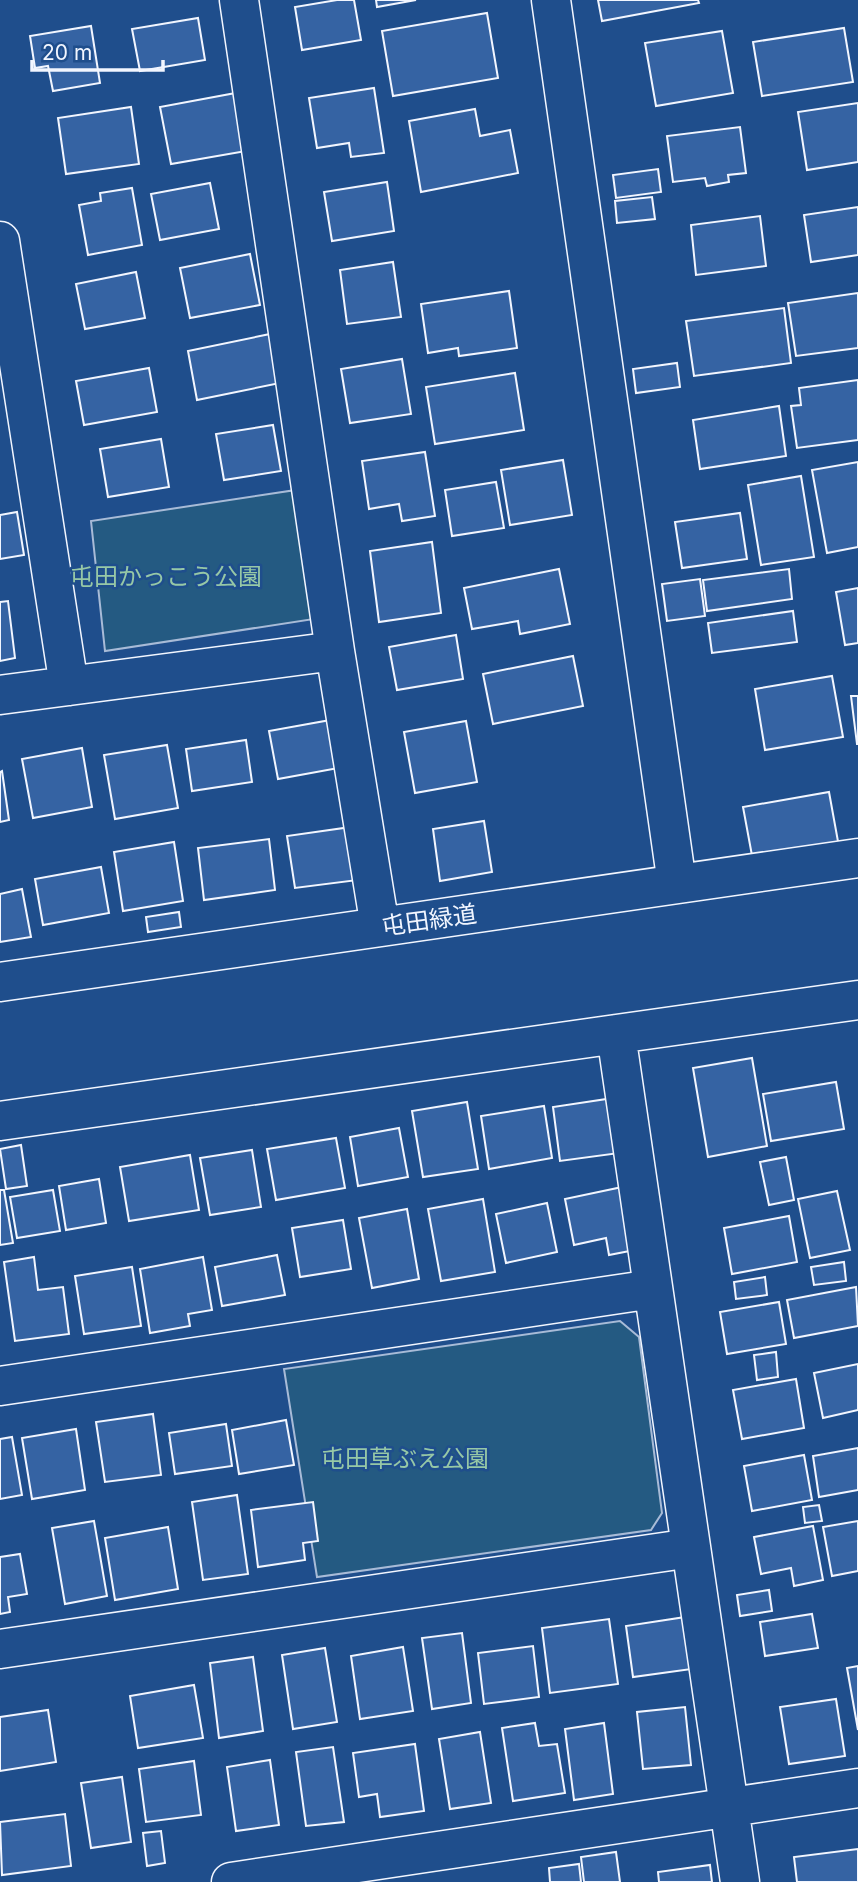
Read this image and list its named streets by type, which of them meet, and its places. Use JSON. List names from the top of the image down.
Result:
{
  "streets": {
    "street": ["屯田緑道"]
  },
  "parks": ["屯田かっこう公園", "屯田草ぶえ公園"],
  "scale_bar": "20 m"
}
